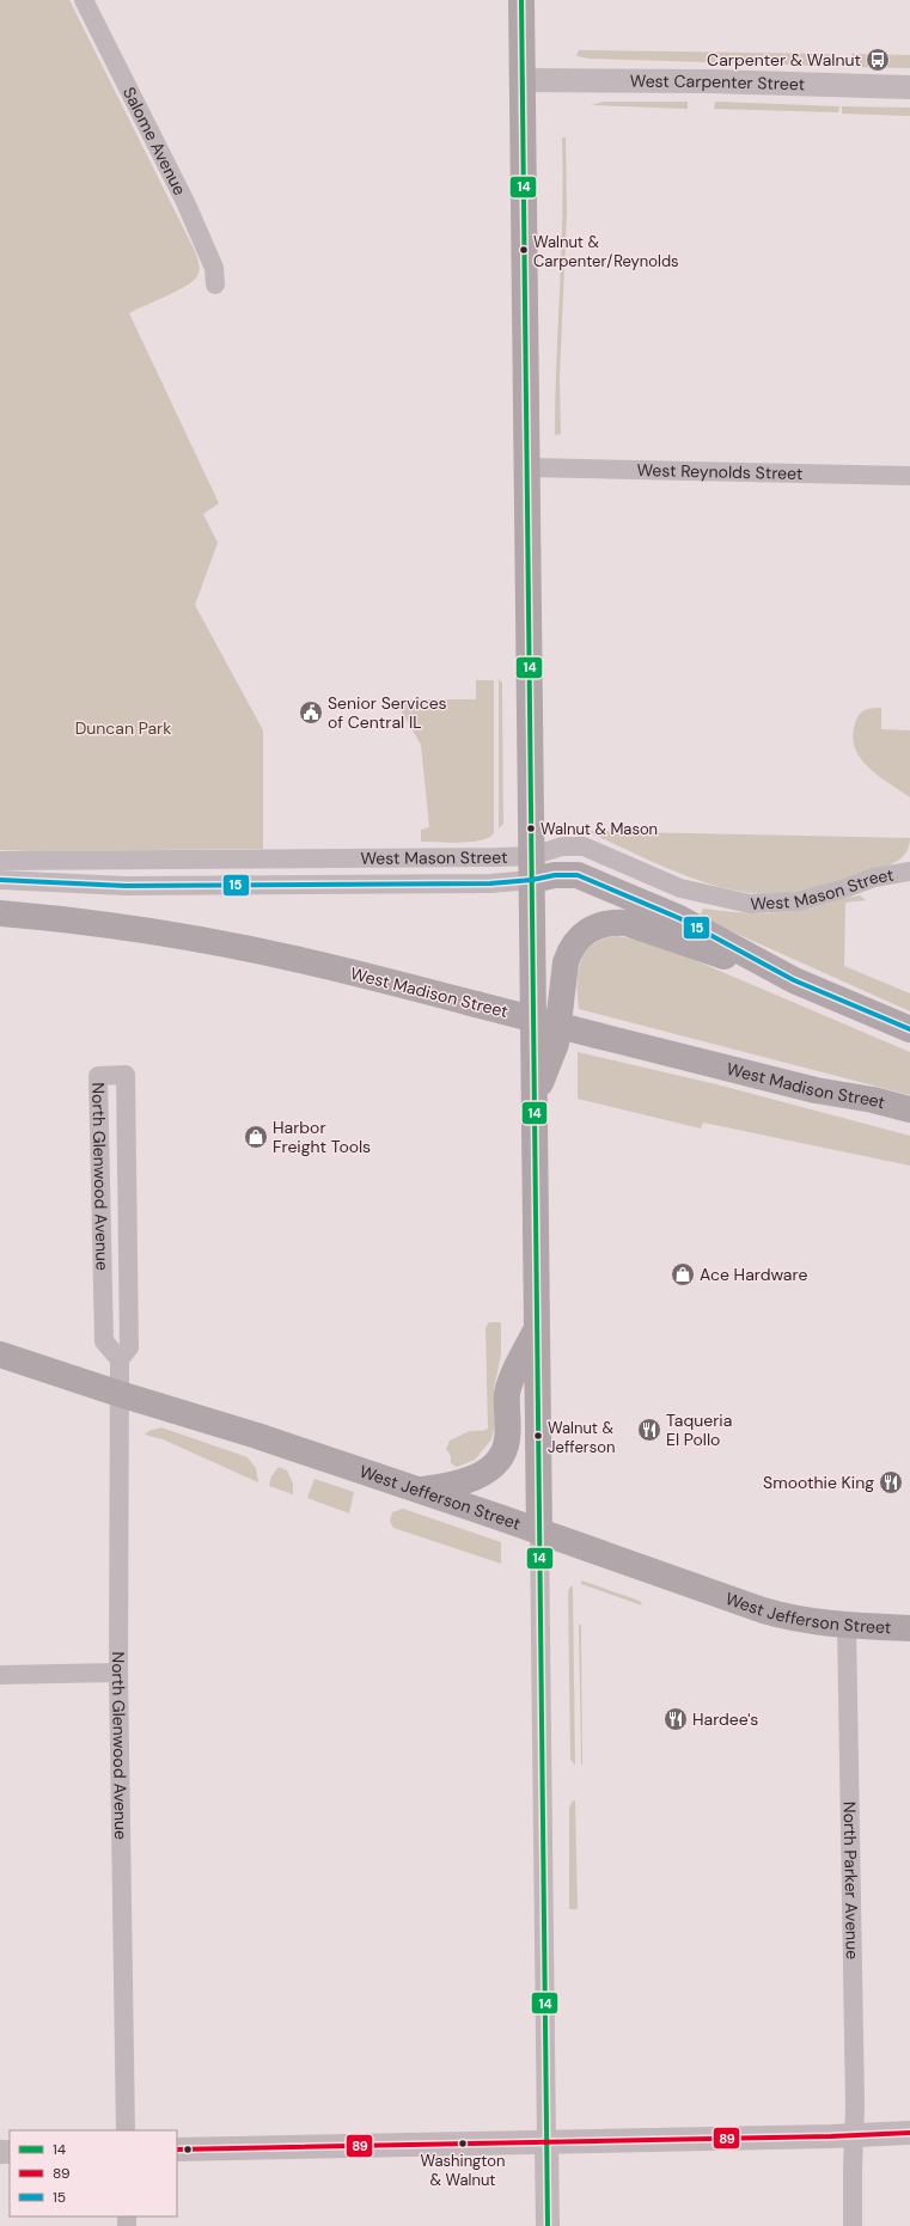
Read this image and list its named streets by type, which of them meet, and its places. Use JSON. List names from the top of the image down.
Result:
{
  "streets": {
    "main road": ["West Madison Street", "West Jefferson Street"],
    "street": [
      "West Carpenter Street",
      "Salome Avenue",
      "West Reynolds Street",
      "West Mason Street",
      "North Glenwood Avenue",
      "North Parker Avenue"
    ]
  },
  "crossings": [
    ["North Glenwood Avenue", "West Jefferson Street"],
    ["West Jefferson Street", "North Parker Avenue"]
  ],
  "parks": ["Duncan Park"],
  "places": {
    "bus stop": ["Carpenter & Walnut"],
    "other": [
      "Walnut & Carpenter/Reynolds",
      "Walnut & Mason",
      "Walnut & Jefferson",
      "Washington & Walnut"
    ],
    "public building": ["Senior Services of Central IL"],
    "shop": ["Harbor Freight Tools", "Ace Hardware"],
    "restaurant": ["Taqueria El Pollo", "Smoothie King", "Hardee's"]
  },
  "lines": ["transit line 14", "transit line 15", "transit line 89"],
  "legend": ["14", "89", "15"]
}
